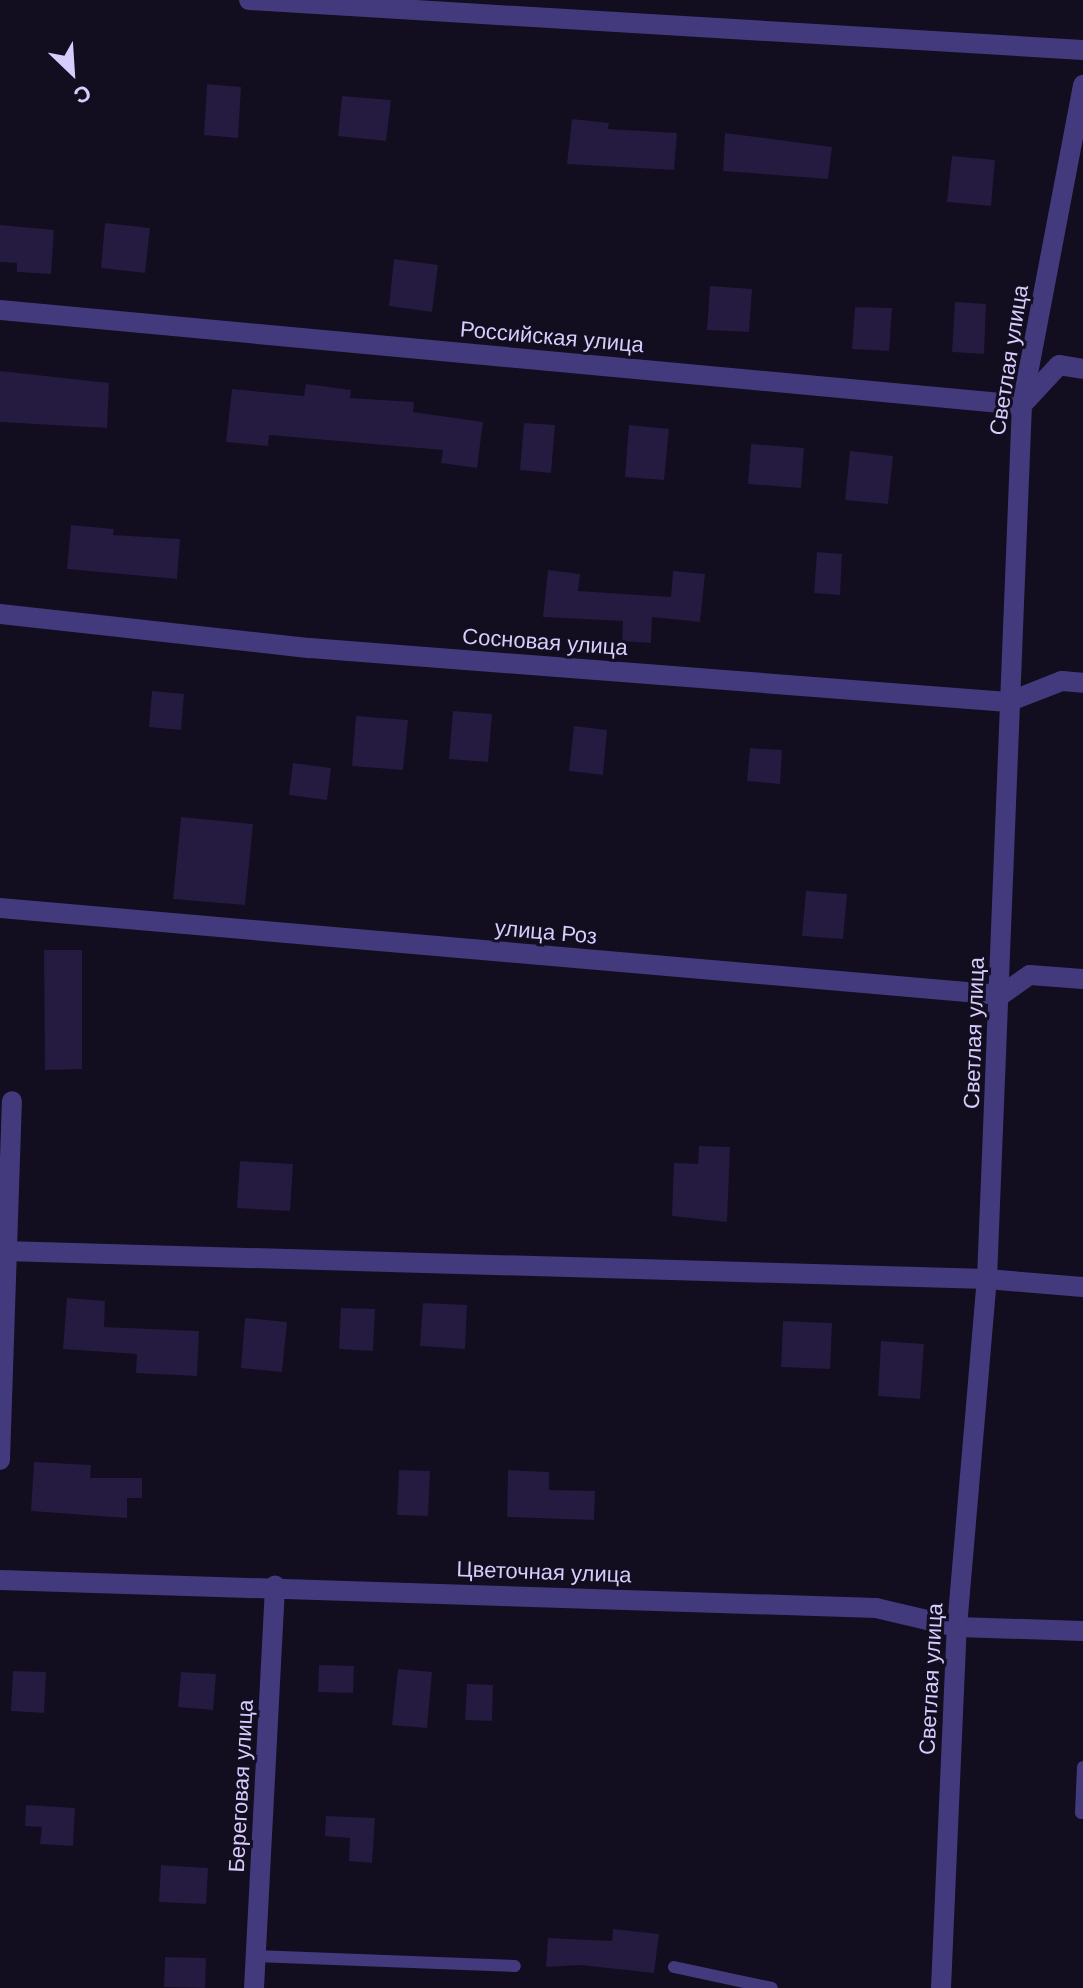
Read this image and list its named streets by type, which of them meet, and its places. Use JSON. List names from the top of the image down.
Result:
{
  "streets": {
    "street": [
      "Российская улица",
      "Светлая улица",
      "Сосновая улица",
      "улица Роз",
      "Цветочная улица",
      "Береговая улица"
    ]
  },
  "crossings": [
    ["Российская улица", "Светлая улица"],
    ["Светлая улица", "Сосновая улица"],
    ["Светлая улица", "улица Роз"],
    ["Светлая улица", "Цветочная улица"],
    ["Цветочная улица", "Береговая улица"]
  ],
  "north": "bottom right"
}
